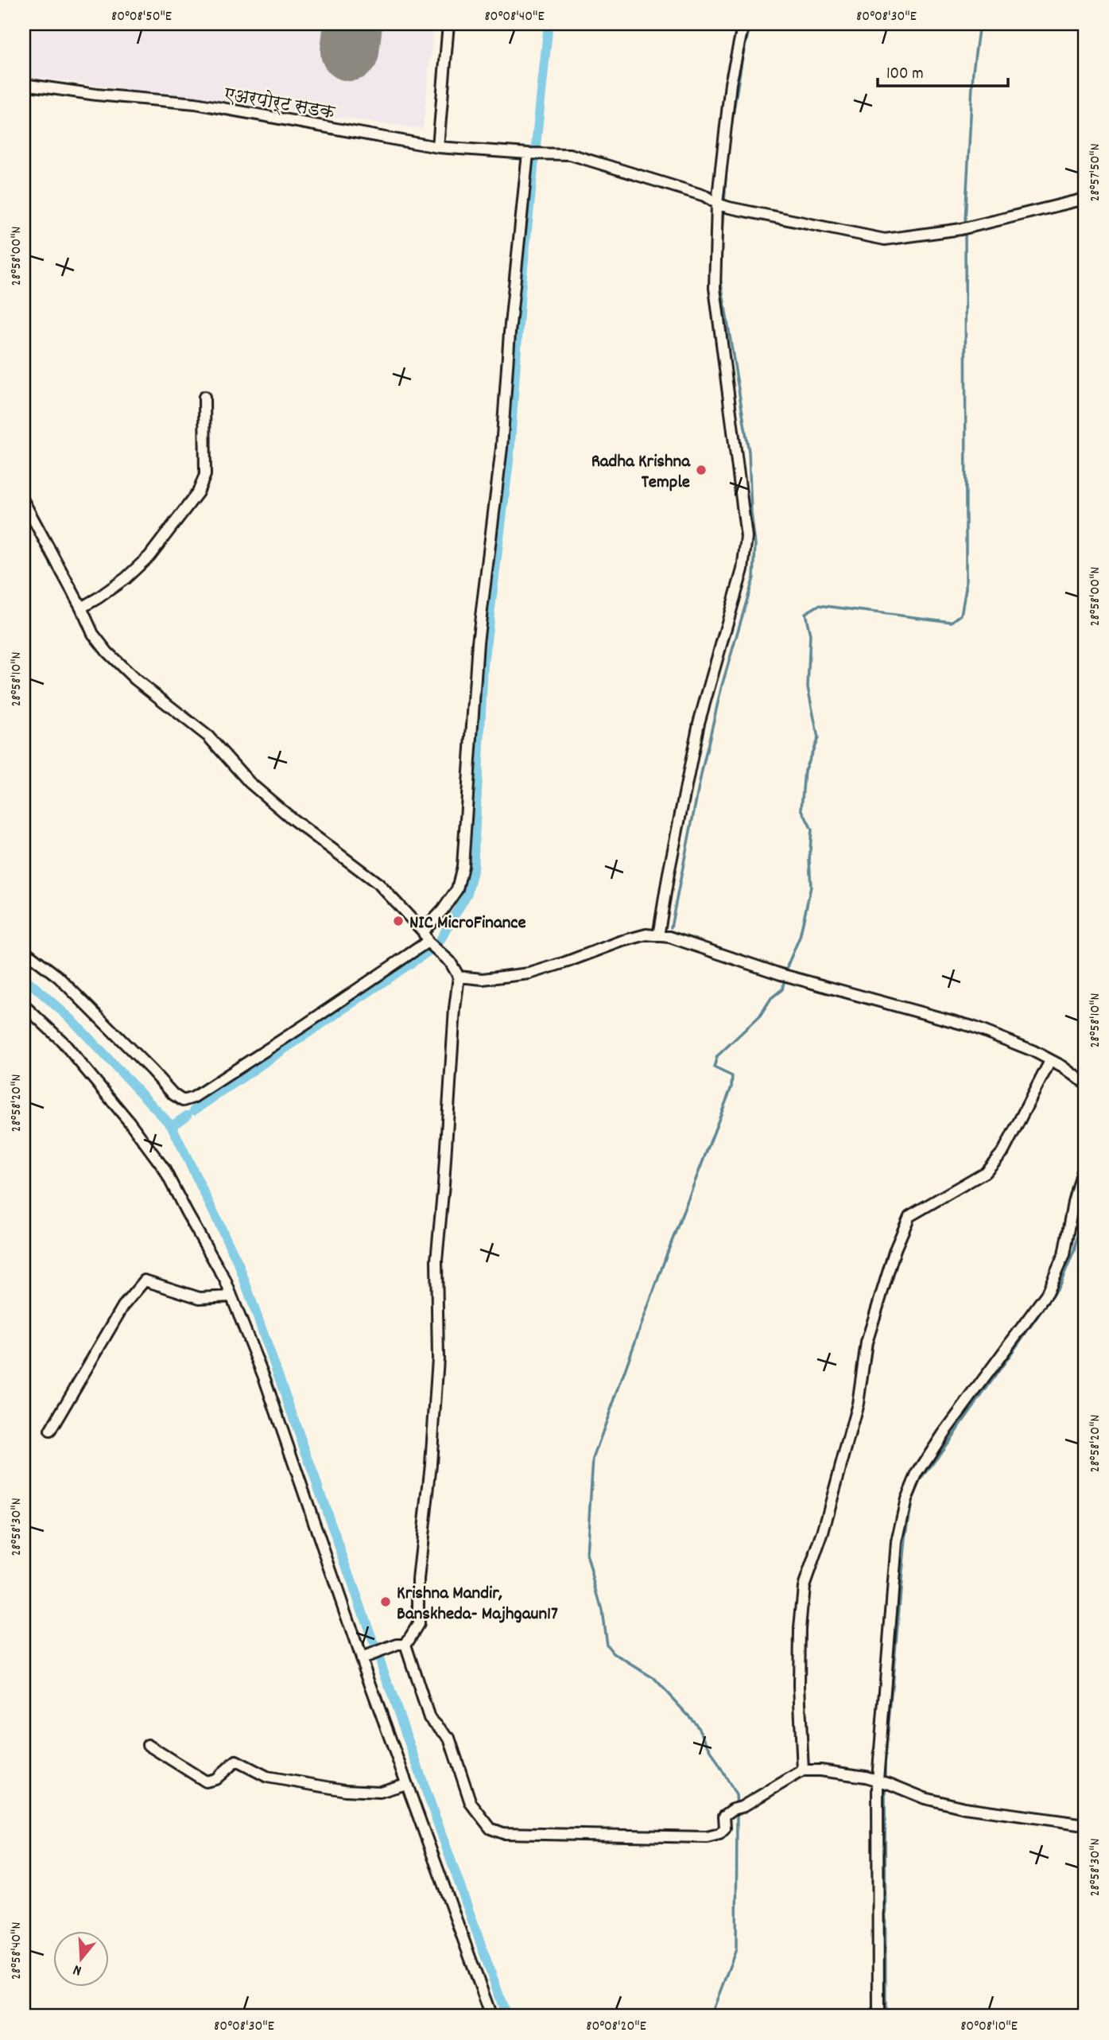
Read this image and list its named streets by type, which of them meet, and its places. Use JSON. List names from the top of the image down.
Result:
{
  "streets": {
    "street": ["एअरपोर्ट सडक"]
  },
  "places": ["Radha Krishna Temple", "NIC MicroFinance", "Krishna Mandir, Banskheda- Majhgaun17"],
  "scale_bar": "100 m",
  "north": "bottom",
  "coordinates": [
    "80°08'50\"E",
    "80°08'40\"E",
    "80°08'30\"E",
    "28°57'50\"N",
    "28°58'00\"N",
    "28°58'10\"N",
    "28°58'20\"N",
    "28°58'30\"N",
    "28°58'40\"N",
    "80°08'20\"E",
    "80°08'10\"E"
  ]
}
